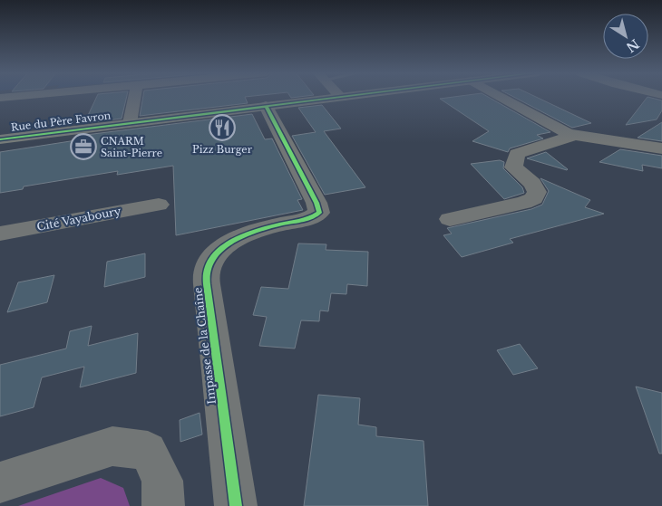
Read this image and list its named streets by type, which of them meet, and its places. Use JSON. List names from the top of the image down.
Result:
{
  "streets": {
    "street": ["Rue du Père Favron", "Cité Vayaboury", "Impasse de la Chaîne"]
  },
  "crossings": [
    ["Rue du Père Favron", "Impasse de la Chaîne"]
  ],
  "places": {
    "restaurant": ["Pizz Burger"],
    "office": ["CNARM Saint-Pierre"]
  },
  "north": "bottom right"
}
